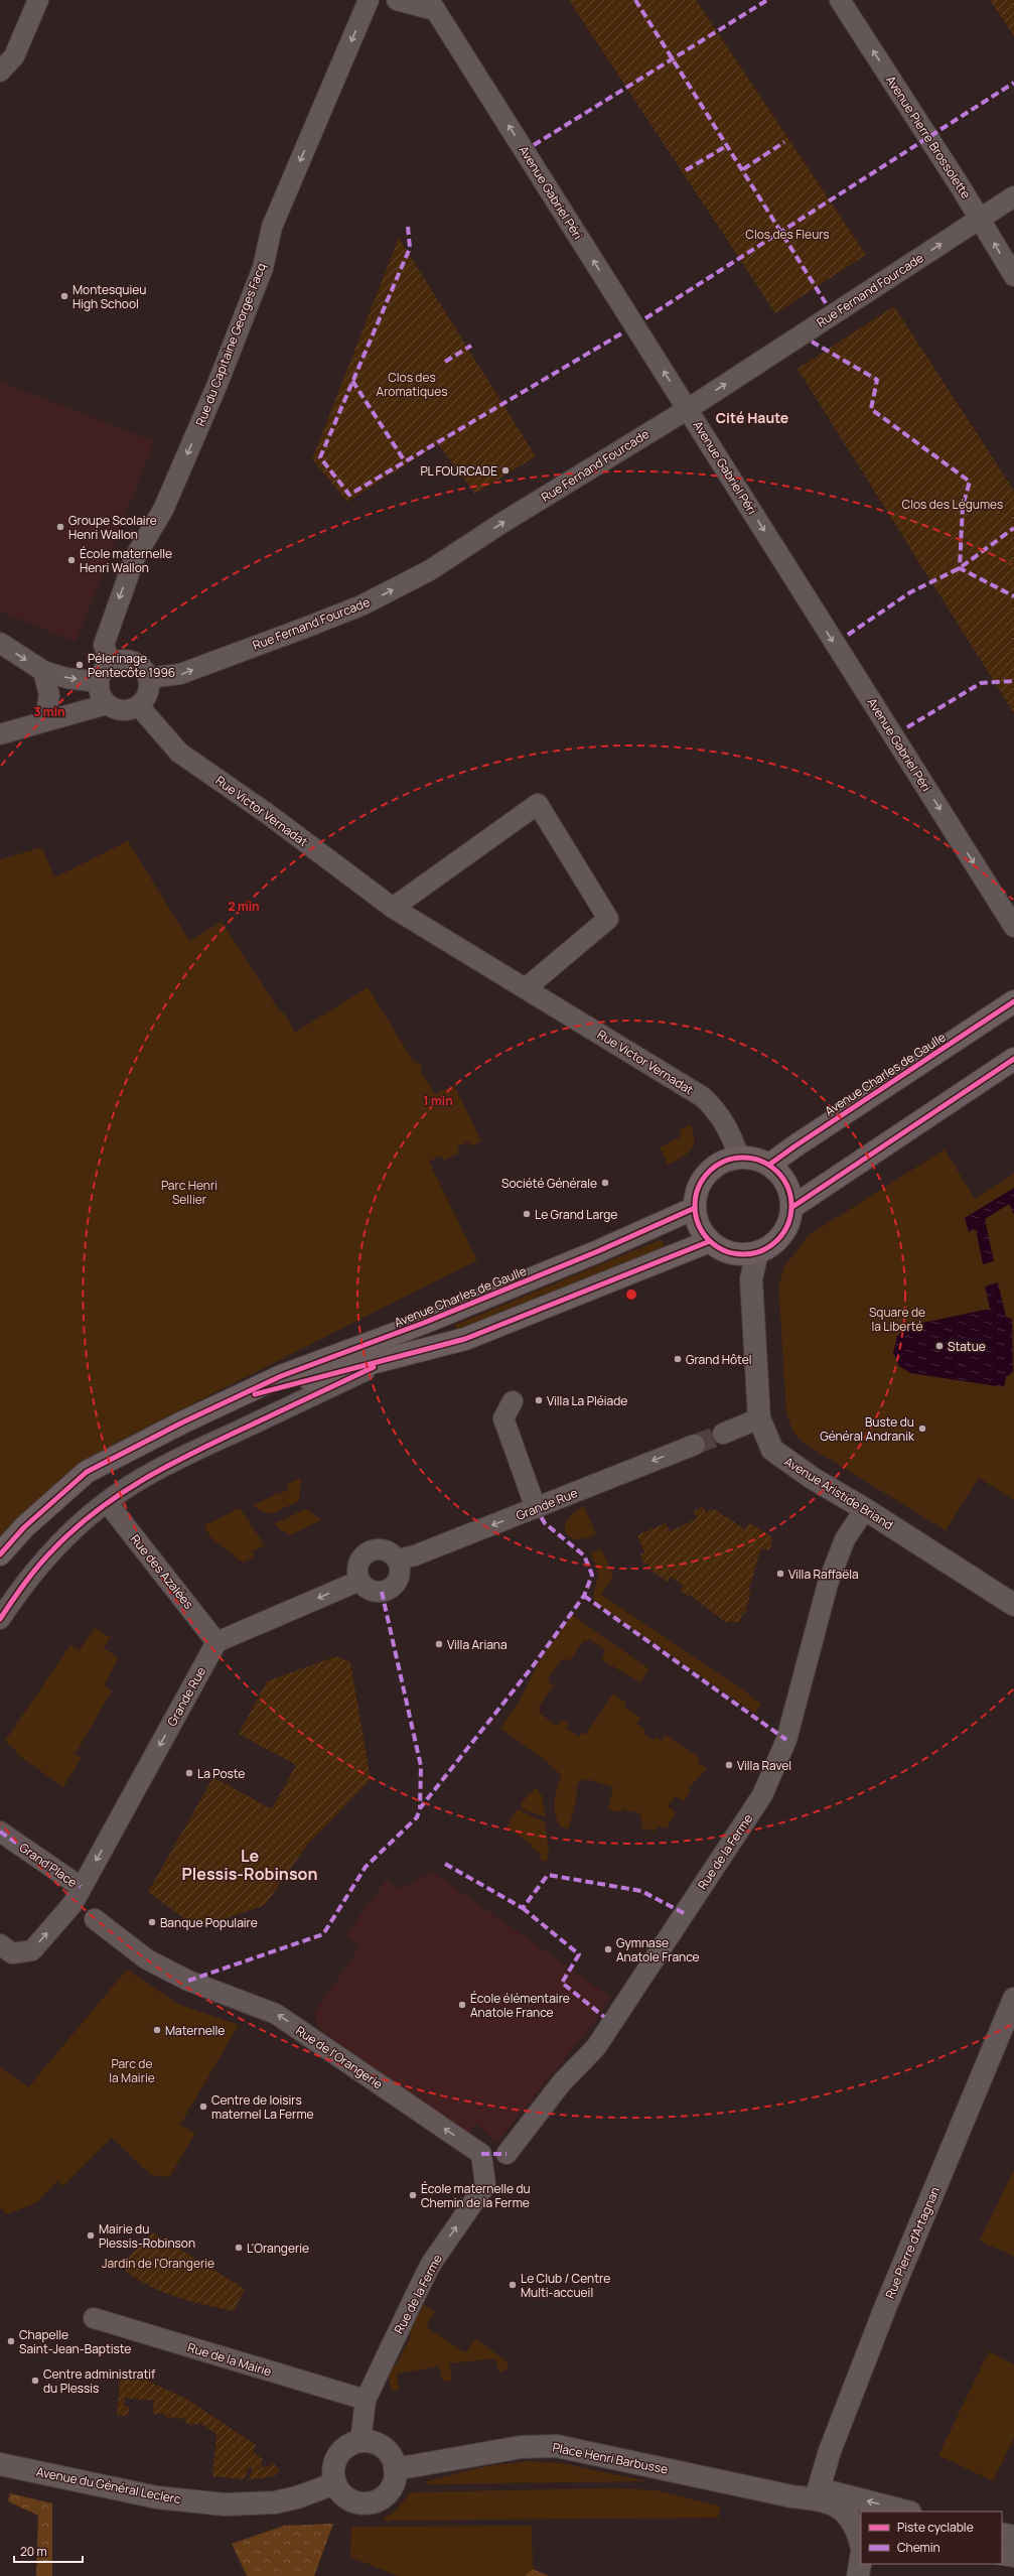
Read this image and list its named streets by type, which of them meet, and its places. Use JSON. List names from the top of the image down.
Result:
{
  "streets": {
    "main road": ["Avenue Charles de Gaulle"],
    "street": [
      "Avenue Pierre Brossolette",
      "Avenue Gabriel Péri",
      "Rue Fernand Fourcade",
      "Rue du Capitaine Georges Facq",
      "Rue Victor Vernadat",
      "Avenue Aristide Briand",
      "Grande Rue",
      "Rue des Azalées",
      "Rue de la Ferme",
      "Grand'Place",
      "Rue de l'Orangerie",
      "Rue Pierre d'Artagnan",
      "Rue de la Mairie",
      "Place Henri Barbusse",
      "Avenue du Général Leclerc"
    ]
  },
  "crossings": [
    ["Avenue Pierre Brossolette", "Rue Fernand Fourcade"],
    ["Avenue Gabriel Péri", "Rue Fernand Fourcade"],
    ["Rue Fernand Fourcade", "Rue du Capitaine Georges Facq"],
    ["Rue Fernand Fourcade", "Rue Victor Vernadat"],
    ["Rue du Capitaine Georges Facq", "Rue Victor Vernadat"],
    ["Rue Victor Vernadat", "Avenue Charles de Gaulle"],
    ["Rue Victor Vernadat", "Avenue Aristide Briand"],
    ["Avenue Charles de Gaulle", "Avenue Aristide Briand"],
    ["Avenue Charles de Gaulle", "Rue des Azalées"],
    ["Avenue Aristide Briand", "Rue de la Ferme"],
    ["Grande Rue", "Rue des Azalées"],
    ["Grande Rue", "Grand'Place"],
    ["Grande Rue", "Rue de l'Orangerie"],
    ["Rue de la Ferme", "Rue de l'Orangerie"],
    ["Rue de la Ferme", "Rue de la Mairie"],
    ["Rue de la Ferme", "Place Henri Barbusse"],
    ["Rue de la Ferme", "Avenue du Général Leclerc"],
    ["Grand'Place", "Rue de l'Orangerie"],
    ["Rue Pierre d'Artagnan", "Place Henri Barbusse"],
    ["Place Henri Barbusse", "Avenue du Général Leclerc"]
  ],
  "one_way": [
    "Avenue Pierre Brossolette",
    "Rue Fernand Fourcade",
    "Rue du Capitaine Georges Facq",
    "Grande Rue",
    "Grand'Place",
    "Rue de l'Orangerie"
  ],
  "districts": ["Cité Haute", "Le Plessis-Robinson"],
  "parks": [
    "Clos des Fleurs",
    "Clos des Aromatiques",
    "Clos des Légumes",
    "Parc Henri Sellier",
    "Square de la Liberté",
    "Parc de la Mairie",
    "Jardin de l'Orangerie"
  ],
  "places": [
    "Montesquieu High School",
    "PL FOURCADE",
    "Groupe Scolaire Henri Wallon",
    "École maternelle Henri Wallon",
    "Pélerinage Pentecôte 1996",
    "Société Générale",
    "Le Grand Large",
    "Statue",
    "Grand Hôtel",
    "Villa La Pléiade",
    "Buste du Général Andranik",
    "Villa Raffaëla",
    "Villa Ariana",
    "Villa Ravel",
    "La Poste",
    "Banque Populaire",
    "Gymnase Anatole France",
    "École élémentaire Anatole France",
    "Maternelle",
    "Centre de loisirs maternel La Ferme",
    "École maternelle du Chemin de la Ferme",
    "Mairie du Plessis-Robinson",
    "L'Orangerie",
    "Le Club / Centre Multi-accueil",
    "Chapelle Saint-Jean-Baptiste",
    "Centre administratif du Plessis"
  ],
  "legend": ["Piste cyclable", "Chemin"],
  "scale_bar": "20 m",
  "rings": ["3 min", "2 min", "1 min"]
}
